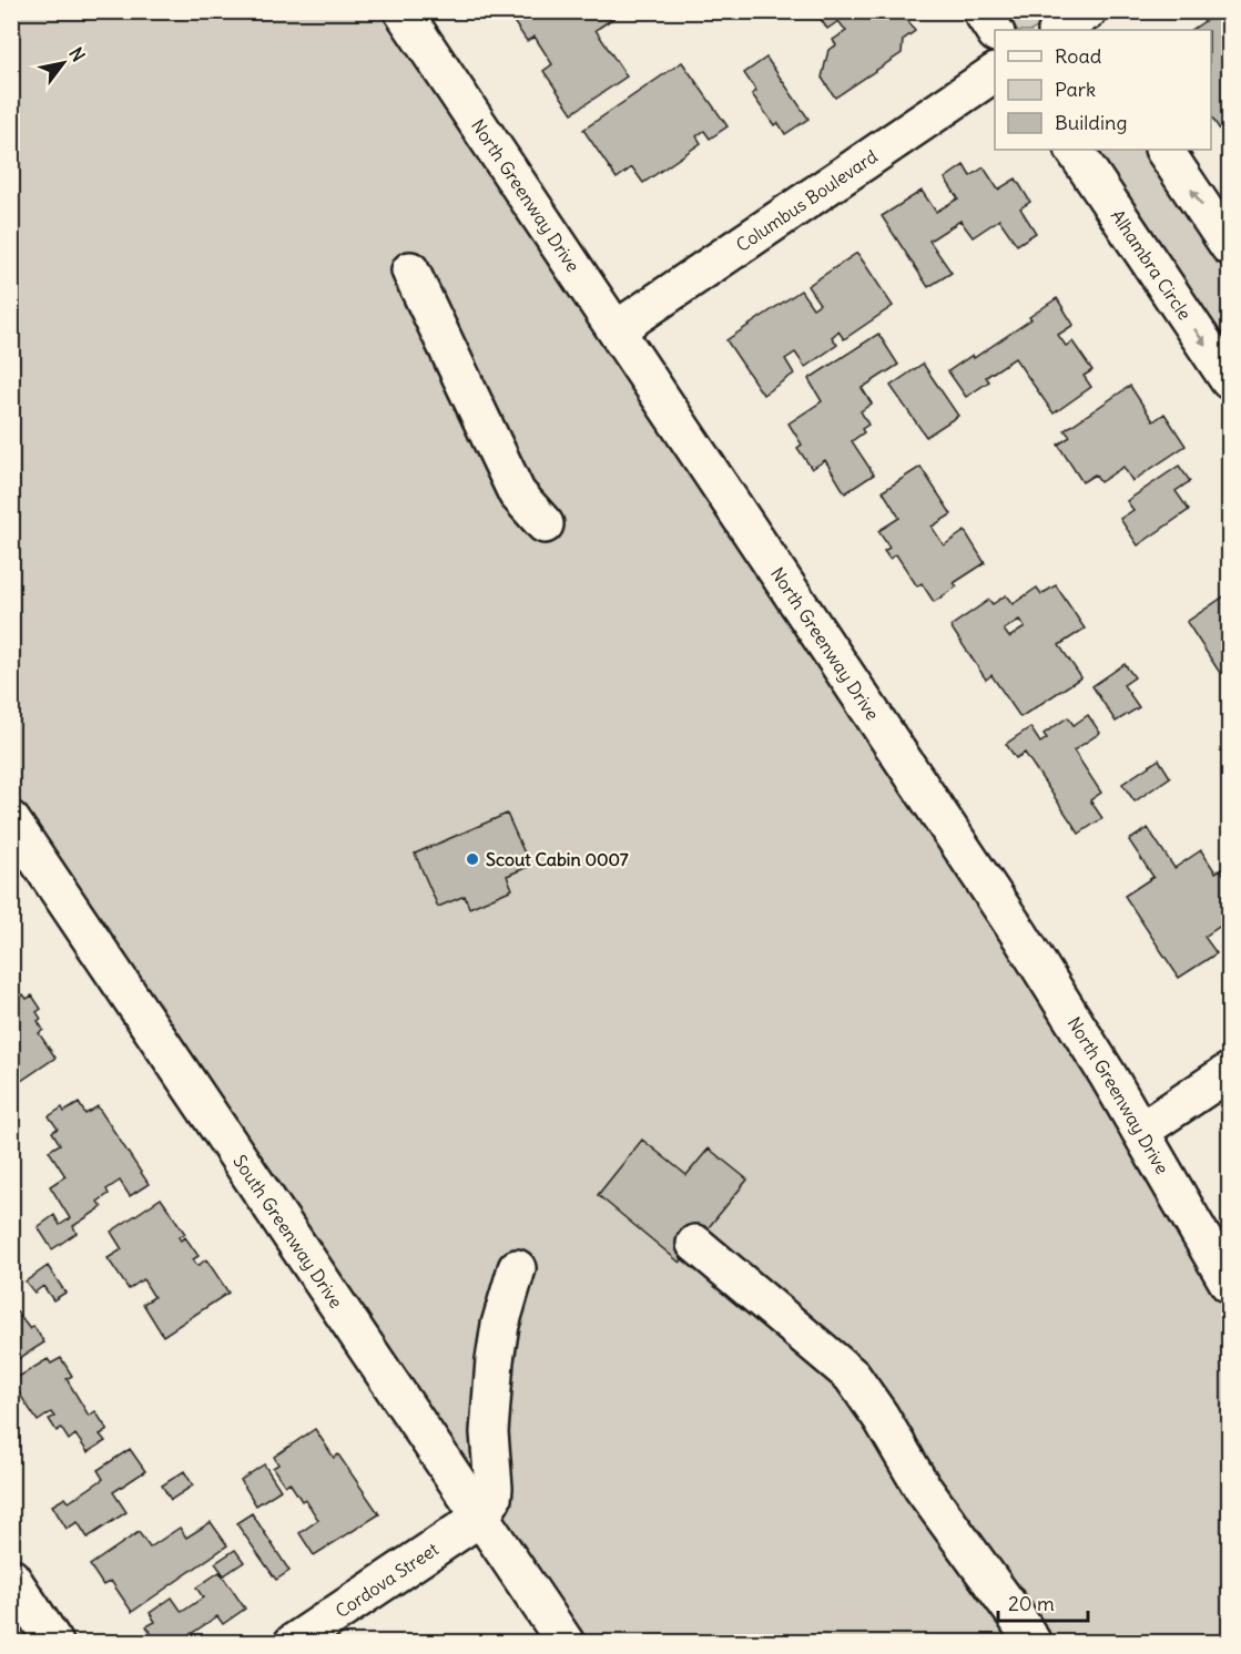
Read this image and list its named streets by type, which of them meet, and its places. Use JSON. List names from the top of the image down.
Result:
{
  "streets": {
    "street": [
      "North Greenway Drive",
      "Columbus Boulevard",
      "Alhambra Circle",
      "South Greenway Drive",
      "Cordova Street"
    ]
  },
  "crossings": [
    ["North Greenway Drive", "Columbus Boulevard"],
    ["South Greenway Drive", "Cordova Street"]
  ],
  "places": ["Scout Cabin 0007"],
  "legend": ["Road", "Park", "Building"],
  "scale_bar": "20 m",
  "north": "top right"
}
